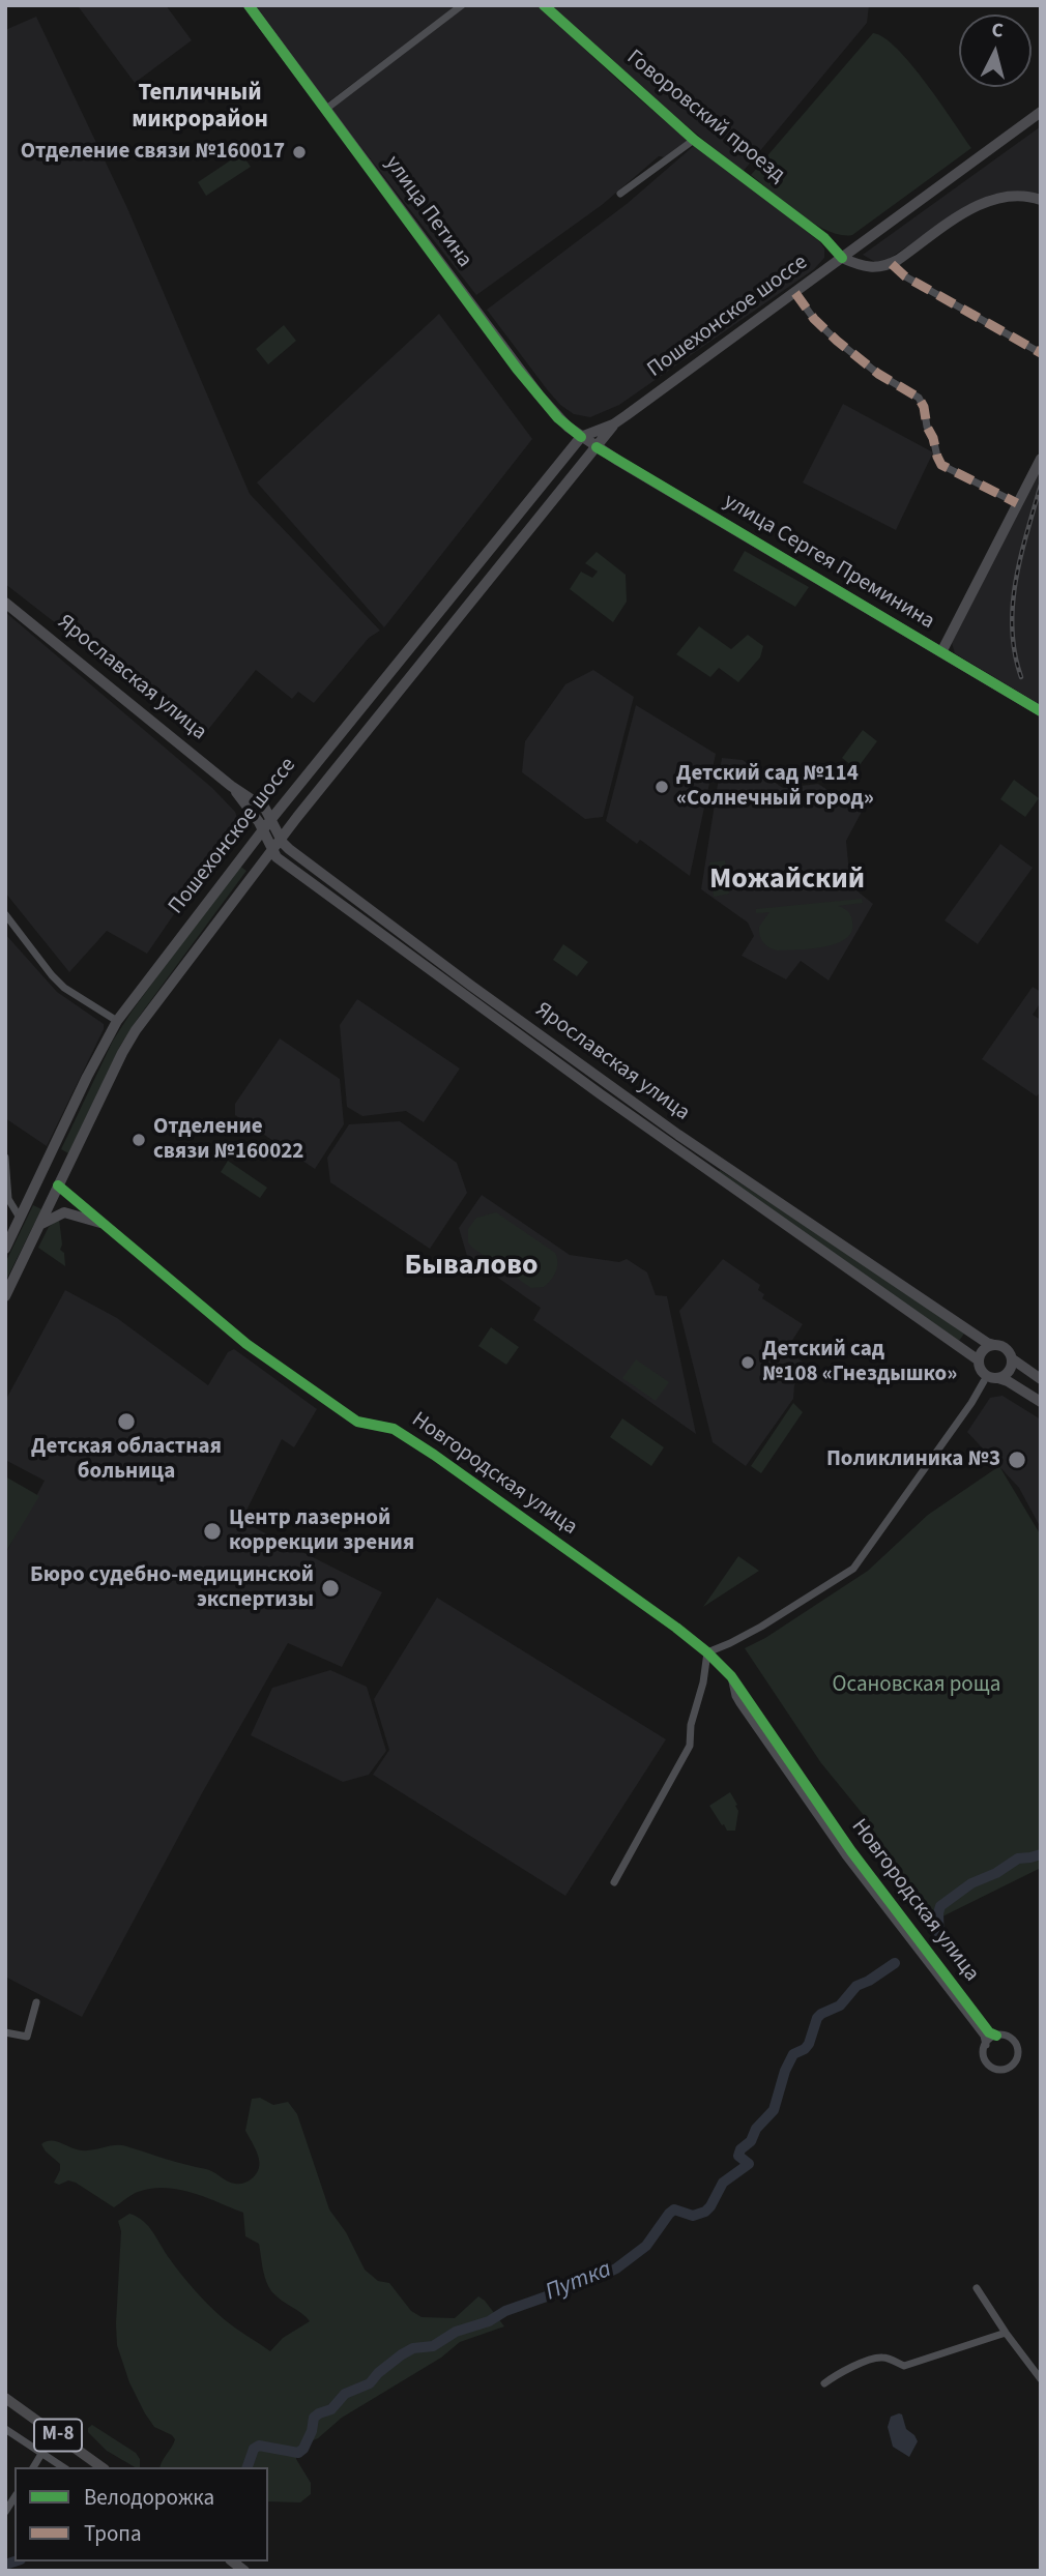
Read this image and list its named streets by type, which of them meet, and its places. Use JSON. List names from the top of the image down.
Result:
{
  "streets": {
    "main road": [
      "улица Петина",
      "Пошехонское шоссе",
      "улица Сергея Преминина",
      "Ярославская улица",
      "М-8"
    ],
    "street": ["Говоровский проезд", "Новгородская улица"]
  },
  "crossings": [
    ["Говоровский проезд", "Пошехонское шоссе"],
    ["улица Петина", "Пошехонское шоссе"],
    ["Пошехонское шоссе", "улица Сергея Преминина"],
    ["Пошехонское шоссе", "Ярославская улица"],
    ["Пошехонское шоссе", "Новгородская улица"]
  ],
  "districts": ["Тепличный микрорайон", "Можайский", "Бывалово"],
  "water": ["Путка"],
  "parks": ["Осановская роща"],
  "places": [
    "Отделение связи №160017",
    "Детский сад №114 «Солнечный город»",
    "Отделение связи №160022",
    "Детский сад №108 «Гнездышко»",
    "Детская областная больница",
    "Поликлиника №3",
    "Центр лазерной коррекции зрения",
    "Бюро судебно-медицинской экспертизы"
  ],
  "legend": ["Велодорожка", "Тропа"],
  "north": "top"
}
